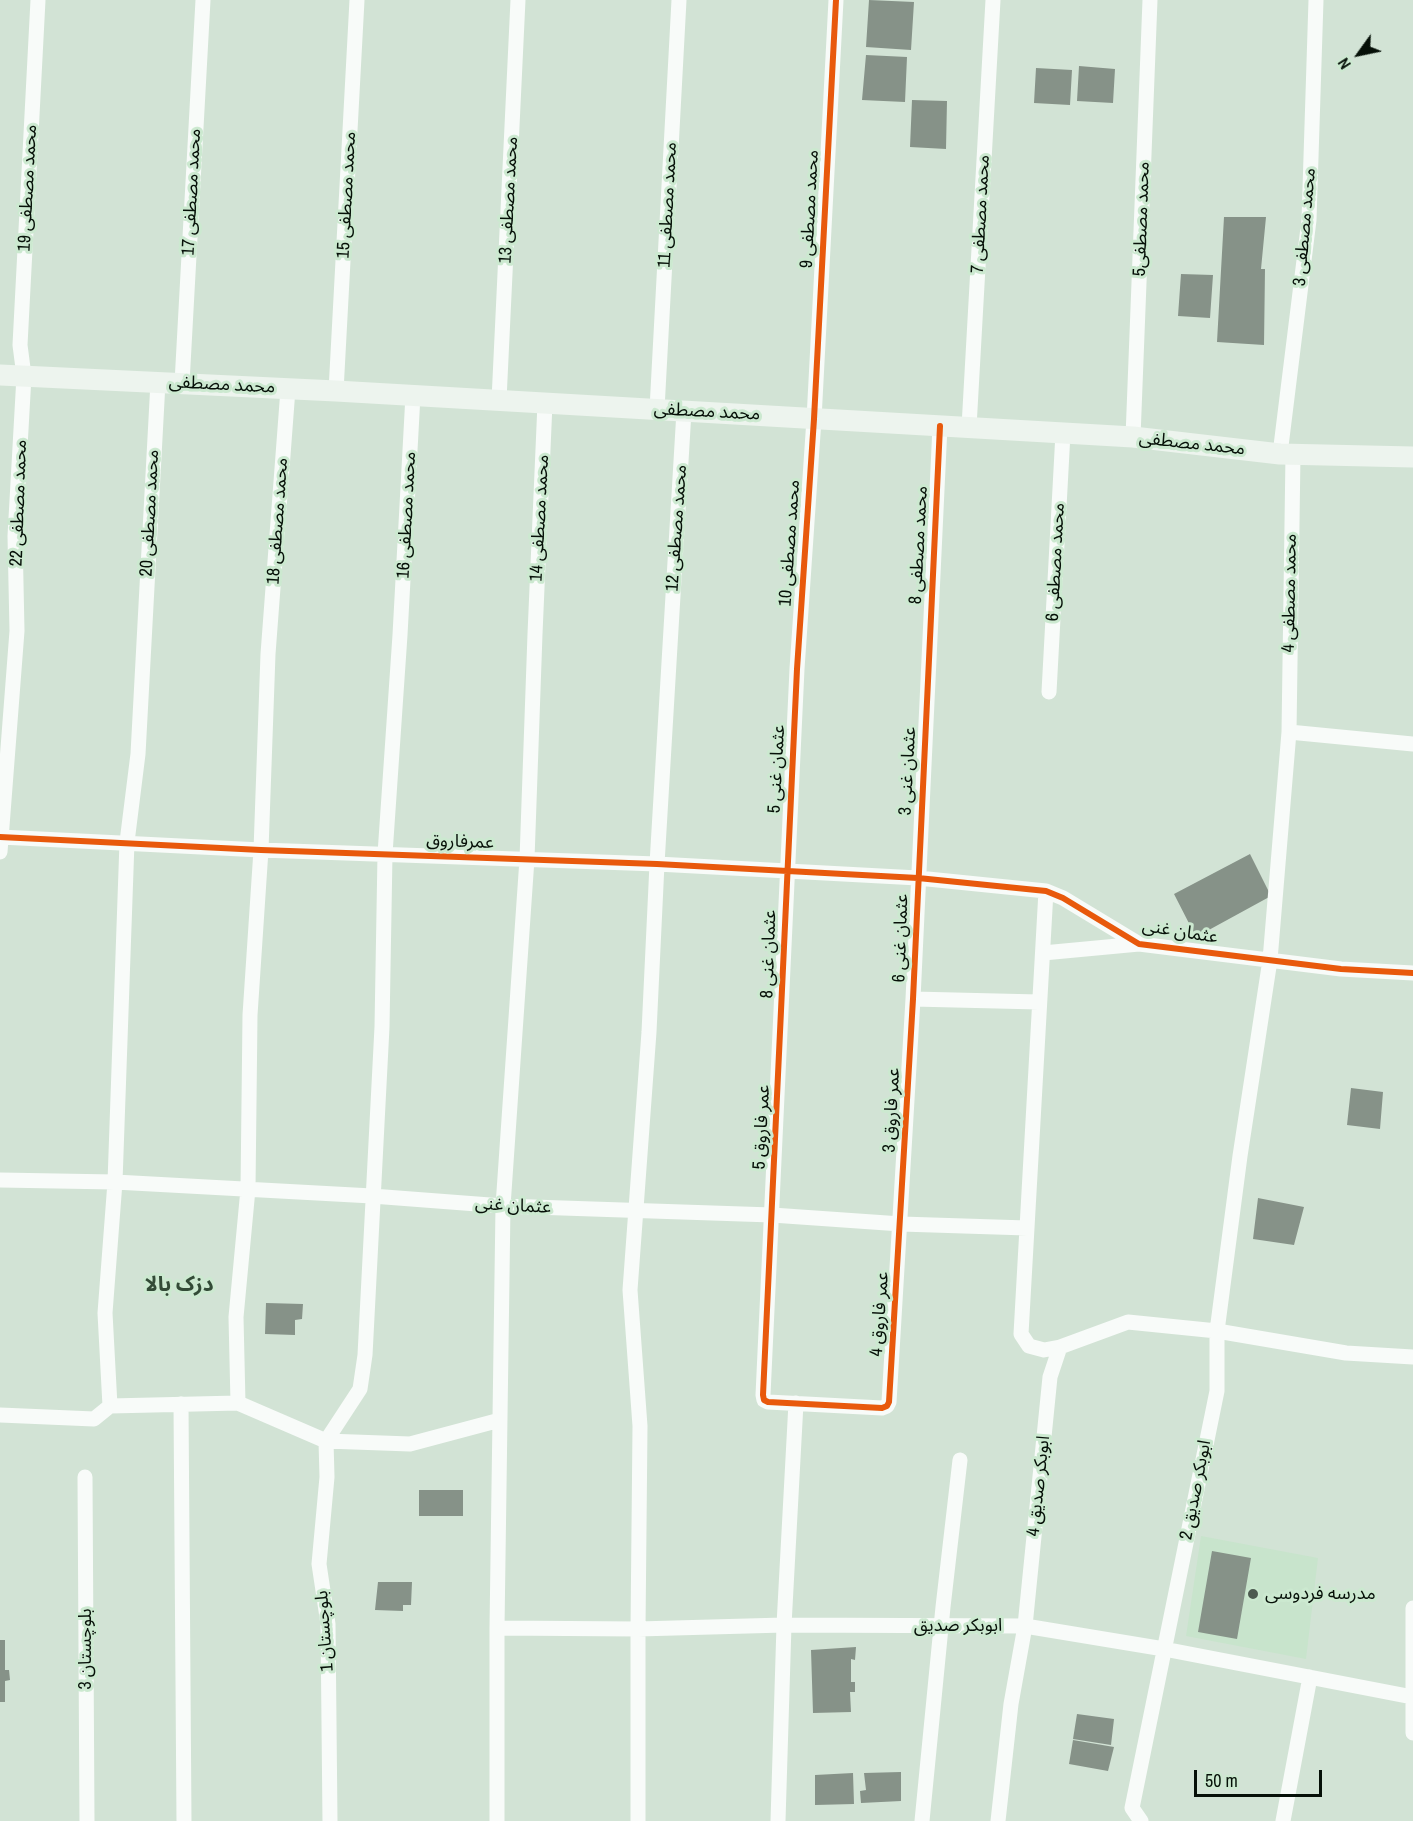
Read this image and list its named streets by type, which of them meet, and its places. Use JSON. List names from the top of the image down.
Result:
{
  "streets": {
    "street": [
      "محمد مصطفی 19",
      "محمد مصطفی 17",
      "محمد مصطفی 15",
      "محمد مصطفی 13",
      "محمد مصطفی 11",
      "محمد مصطفی 9",
      "محمد مصطفی 7",
      "محمد مصطفی5",
      "محمد مصطفی 3",
      "محمد مصطفی",
      "محمد مصطفی 22",
      "محمد مصطفی 20",
      "محمد مصطفی 16",
      "محمد مصطفی 14",
      "محمد مصطفی 18",
      "محمد مصطفی 12",
      "محمد مصطفی 10",
      "محمد مصطفی 8",
      "محمد مصطفی 6",
      "محمد مصطفی 4",
      "عثمان غنی 5",
      "عثمان غنی 3",
      "عمرفاروق",
      "عثمان غنی",
      "عثمان غنی 6",
      "عثمان غنی 8",
      "عمر فاروق 3",
      "عمر فاروق 5",
      "عمر فاروق 4",
      "ابوبکر صدیق 4",
      "ابوبکر صدیق 2",
      "ابوبکر صدیق",
      "بلوچستان 1",
      "بلوچستان 3"
    ]
  },
  "crossings": [
    ["محمد مصطفی 19", "محمد مصطفی"],
    ["محمد مصطفی 19", "محمد مصطفی 22"],
    ["محمد مصطفی 17", "محمد مصطفی"],
    ["محمد مصطفی 15", "محمد مصطفی"],
    ["محمد مصطفی 13", "محمد مصطفی"],
    ["محمد مصطفی 11", "محمد مصطفی"],
    ["محمد مصطفی 9", "محمد مصطفی"],
    ["محمد مصطفی 9", "محمد مصطفی 10"],
    ["محمد مصطفی 7", "محمد مصطفی"],
    ["محمد مصطفی5", "محمد مصطفی"],
    ["محمد مصطفی 3", "محمد مصطفی"],
    ["محمد مصطفی 3", "محمد مصطفی 4"],
    ["محمد مصطفی", "محمد مصطفی 22"],
    ["محمد مصطفی", "محمد مصطفی 20"],
    ["محمد مصطفی", "محمد مصطفی 16"],
    ["محمد مصطفی", "محمد مصطفی 14"],
    ["محمد مصطفی", "محمد مصطفی 18"],
    ["محمد مصطفی", "محمد مصطفی 12"],
    ["محمد مصطفی", "محمد مصطفی 10"],
    ["محمد مصطفی", "محمد مصطفی 8"],
    ["محمد مصطفی", "محمد مصطفی 6"],
    ["محمد مصطفی", "محمد مصطفی 4"],
    ["محمد مصطفی 22", "عمرفاروق"],
    ["محمد مصطفی 20", "عمرفاروق"],
    ["محمد مصطفی 20", "عثمان غنی"],
    ["محمد مصطفی 16", "عمرفاروق"],
    ["محمد مصطفی 16", "عثمان غنی"],
    ["محمد مصطفی 16", "بلوچستان 1"],
    ["محمد مصطفی 14", "عمرفاروق"],
    ["محمد مصطفی 14", "عثمان غنی"],
    ["محمد مصطفی 14", "ابوبکر صدیق"],
    ["محمد مصطفی 18", "عمرفاروق"],
    ["محمد مصطفی 18", "عثمان غنی"],
    ["محمد مصطفی 12", "عمرفاروق"],
    ["محمد مصطفی 12", "عثمان غنی"],
    ["محمد مصطفی 12", "ابوبکر صدیق"],
    ["محمد مصطفی 10", "عثمان غنی 5"],
    ["محمد مصطفی 8", "عثمان غنی 3"],
    ["محمد مصطفی 4", "عثمان غنی"],
    ["محمد مصطفی 4", "ابوبکر صدیق 2"],
    ["عثمان غنی 5", "عمرفاروق"],
    ["عثمان غنی 5", "عثمان غنی 8"],
    ["عثمان غنی 3", "عمرفاروق"],
    ["عثمان غنی 3", "عثمان غنی"],
    ["عثمان غنی 3", "عثمان غنی 6"],
    ["عمرفاروق", "عثمان غنی"],
    ["عمرفاروق", "عثمان غنی 6"],
    ["عمرفاروق", "عثمان غنی 8"],
    ["عثمان غنی", "عثمان غنی 6"],
    ["عثمان غنی", "عمر فاروق 3"],
    ["عثمان غنی", "عمر فاروق 5"],
    ["عثمان غنی", "عمر فاروق 4"],
    ["عثمان غنی", "ابوبکر صدیق 2"],
    ["عثمان غنی 6", "عمر فاروق 3"],
    ["عثمان غنی 8", "عمر فاروق 5"],
    ["عمر فاروق 3", "عمر فاروق 4"],
    ["عمر فاروق 5", "عمر فاروق 4"],
    ["ابوبکر صدیق 4", "ابوبکر صدیق"],
    ["ابوبکر صدیق 2", "ابوبکر صدیق"]
  ],
  "districts": ["دزک بالا"],
  "places": ["مدرسه فردوسی"],
  "scale_bar": "50 m",
  "north": "bottom left"
}
